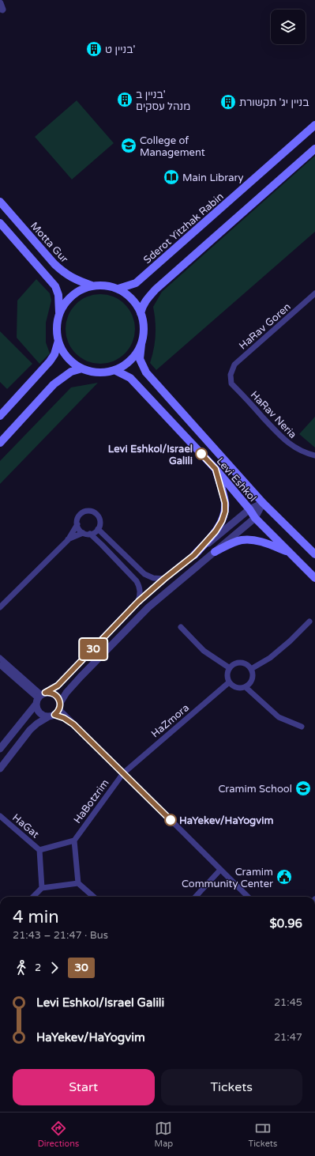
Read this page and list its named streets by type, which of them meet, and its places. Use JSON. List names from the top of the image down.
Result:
{
  "streets": {
    "main road": ["Sderot Yitzhak Rabin", "Motta Gur", "Levi Eshkol"],
    "street": [
      "HaRav Goren",
      "HaRav Neria",
      "HaZmora",
      "HaBotzrim",
      "HaGat"
    ]
  },
  "crossings": [
    ["Sderot Yitzhak Rabin", "Motta Gur"],
    ["Sderot Yitzhak Rabin", "Levi Eshkol"],
    ["Motta Gur", "Levi Eshkol"],
    ["HaRav Goren", "HaRav Neria"],
    ["HaZmora", "HaBotzrim"]
  ],
  "places": {
    "building": ["בניין ט'", "בניין ב' מנהל עסקים", "בניין יג' תקשורת"],
    "school or university": ["College of Management", "Cramim School"],
    "library": ["Main Library"],
    "other": ["Levi Eshkol/Israel Galili", "HaYekev/HaYogvim"],
    "public building": ["Cramim Community Center"]
  },
  "lines": ["bus line 30"],
  "page": {
    "on_map": "30",
    "heading": ["4 min", "21:43 – 21:47 · Bus", "$0.96"],
    "legs": ["2", "30"],
    "list": [
      {
        "name": "Levi Eshkol/Israel Galili",
        "value": "21:45"
      },
      {
        "name": "HaYekev/HaYogvim",
        "value": "21:47"
      }
    ],
    "buttons": ["Start", "Tickets"],
    "tabs": ["Directions", "Map", "Tickets"]
  }
}
